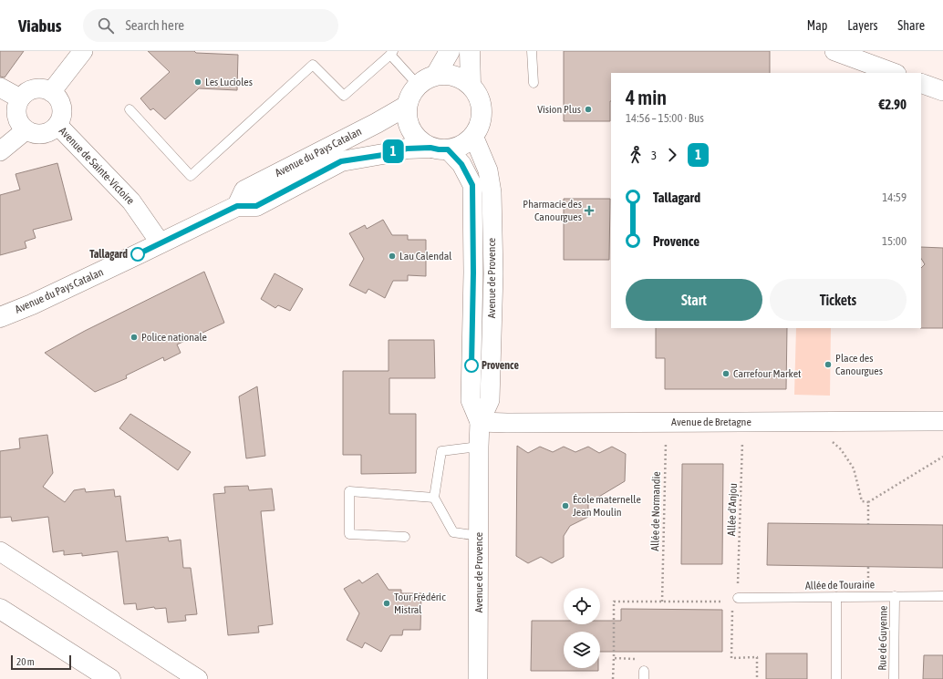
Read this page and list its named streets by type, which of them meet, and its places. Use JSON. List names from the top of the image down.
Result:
{
  "streets": {
    "main road": ["Avenue du Pays Catalan"],
    "street": ["Avenue de Sainte-Victoire", "Avenue de Provence", "Avenue de Bretagne"],
    "lane": ["Allée de Touraine", "Rue de Guyenne"],
    "path": ["Allée d'Anjou", "Allée de Normandie"]
  },
  "crossings": [
    ["Avenue du Pays Catalan", "Avenue de Sainte-Victoire"],
    ["Avenue du Pays Catalan", "Avenue de Provence"],
    ["Avenue de Provence", "Avenue de Bretagne"],
    ["Avenue de Bretagne", "Allée d'Anjou"],
    ["Avenue de Bretagne", "Allée de Normandie"],
    ["Allée d'Anjou", "Allée de Touraine"],
    ["Allée de Touraine", "Rue de Guyenne"]
  ],
  "places": {
    "other": [
      "Les Lucioles",
      "Vision Plus",
      "Tallagard",
      "Lau Calendal",
      "Police nationale",
      "Place des Canourgues",
      "Provence",
      "Carrefour Market",
      "École maternelle Jean Moulin",
      "Tour Frédéric Mistral"
    ],
    "health": ["Pharmacie des Canourgues"]
  },
  "lines": ["bus line 1"],
  "scale_bar": "20 m",
  "page": {
    "header": "Viabus",
    "search": "Search here",
    "nav": ["Map", "Layers", "Share"],
    "on_map": "1",
    "heading": ["4 min", "14:56 – 15:00 · Bus", "€2.90"],
    "legs": ["3", "1"],
    "list": [
      {
        "name": "Tallagard",
        "value": "14:59"
      },
      {
        "name": "Provence",
        "value": "15:00"
      }
    ],
    "buttons": ["Start", "Tickets"],
    "scale": "20 m"
  }
}
